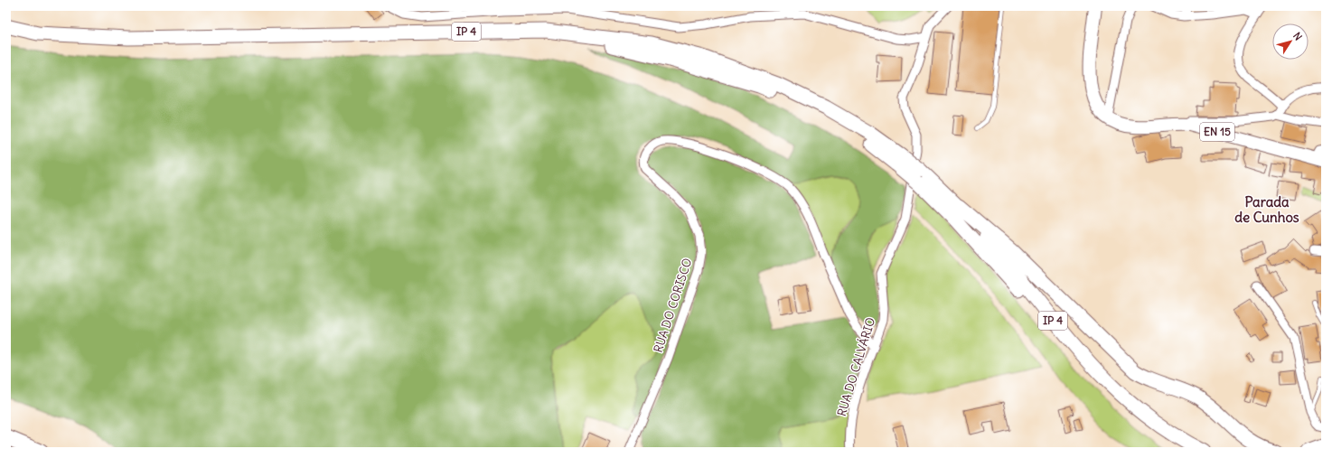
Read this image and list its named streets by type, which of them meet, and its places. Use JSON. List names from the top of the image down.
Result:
{
  "streets": {
    "highway": ["IP 4"],
    "main road": ["EN 15"],
    "street": ["RUA DO CORISCO", "RUA DO CALVÁRIO"]
  },
  "crossings": [
    ["RUA DO CORISCO", "RUA DO CALVÁRIO"]
  ],
  "districts": ["Parada de Cunhos"],
  "north": "top right"
}
